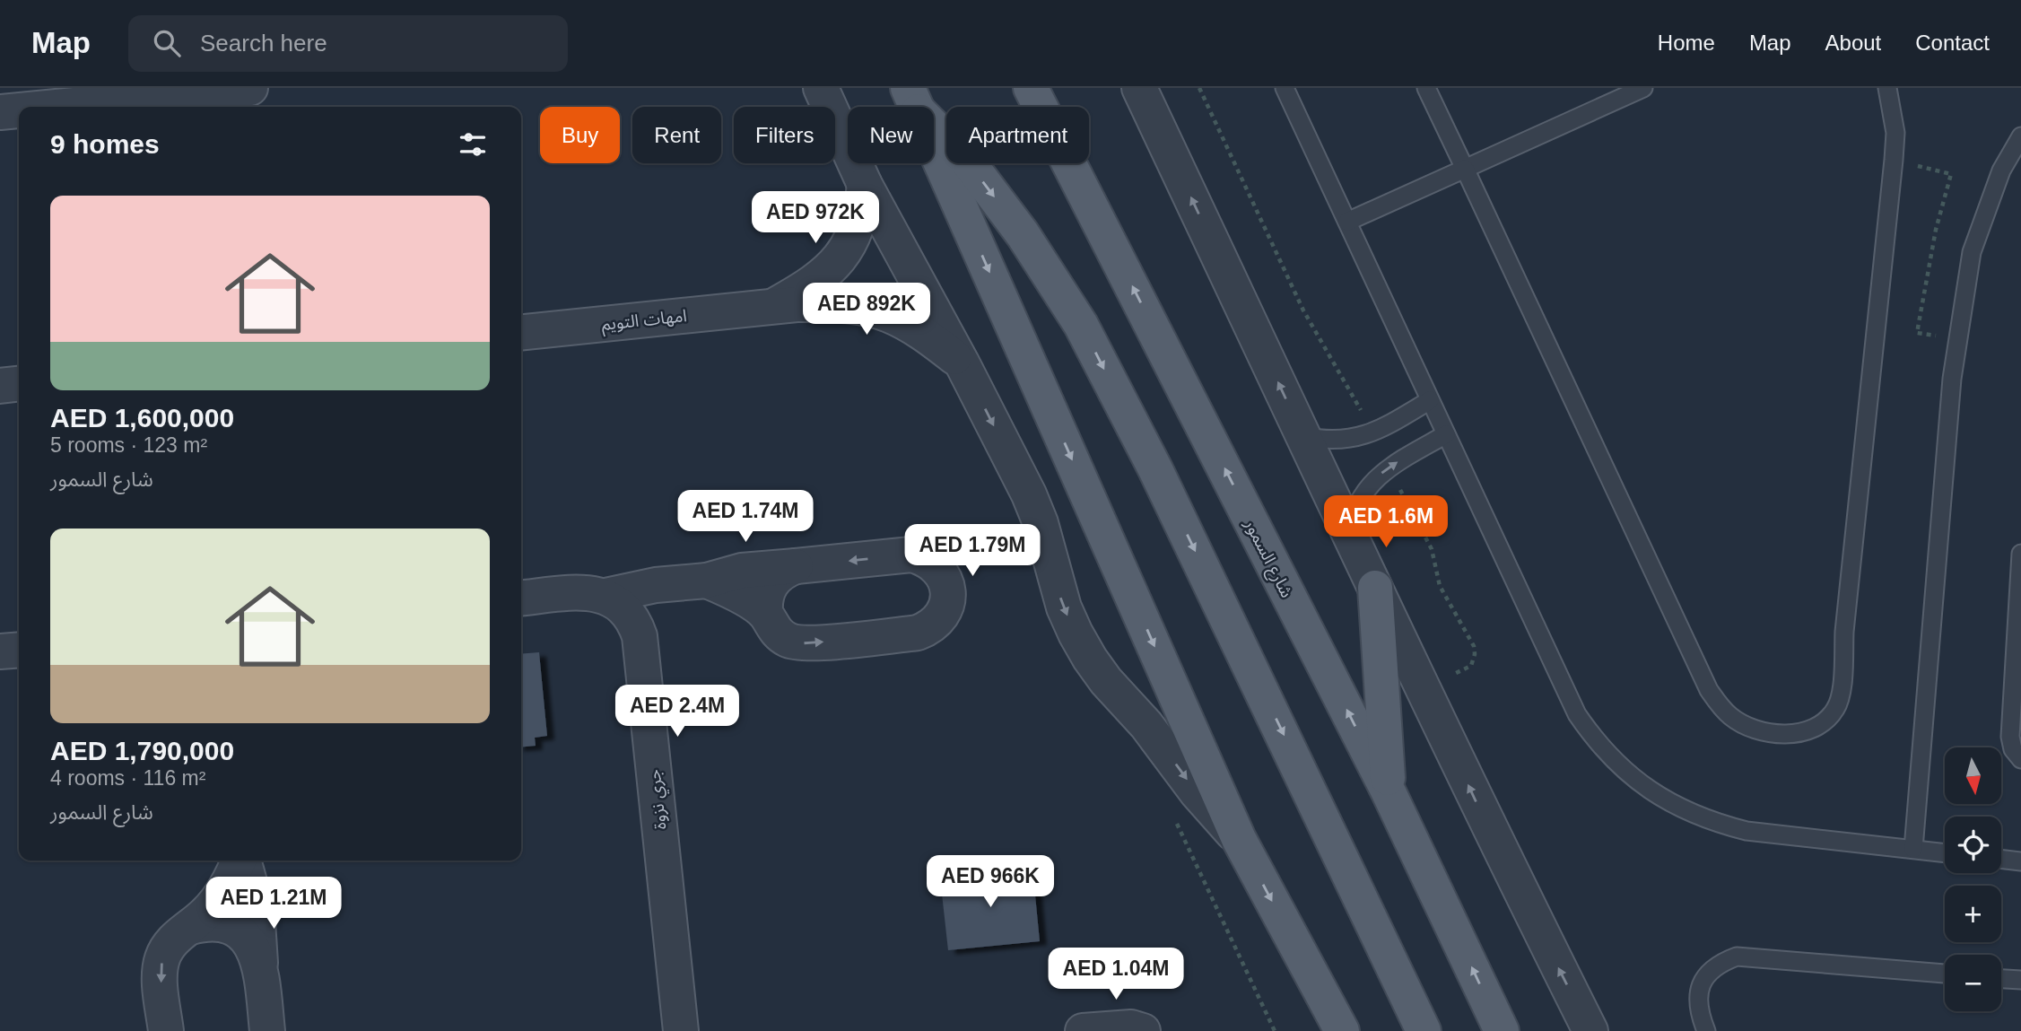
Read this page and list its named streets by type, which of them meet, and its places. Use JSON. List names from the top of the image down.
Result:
{
  "streets": {
    "main road": ["شارع السمور"],
    "street": ["امهات التويم", "جري نزوة"]
  },
  "north": "bottom",
  "page": {
    "header": "Map",
    "search": "Search here",
    "nav": [
      "Home",
      "Map",
      "About",
      "Contact"
    ],
    "chip": [
      "Buy",
      "Rent",
      "Filters",
      "New",
      "Apartment"
    ],
    "heading": "9 homes",
    "list": [
      {
        "name": "AED 1,600,000",
        "note": "5 rooms · 123 m² · شارع السمور"
      },
      {
        "name": "AED 1,790,000",
        "note": "4 rooms · 116 m² · شارع السمور"
      }
    ],
    "price": [
      "AED 972K",
      "AED 892K",
      "AED 1.74M",
      "AED 1.6M",
      "AED 1.79M",
      "AED 2.4M",
      "AED 966K",
      "AED 1.21M",
      "AED 1.04M"
    ],
    "map_buttons": ["+", "−"]
  }
}
